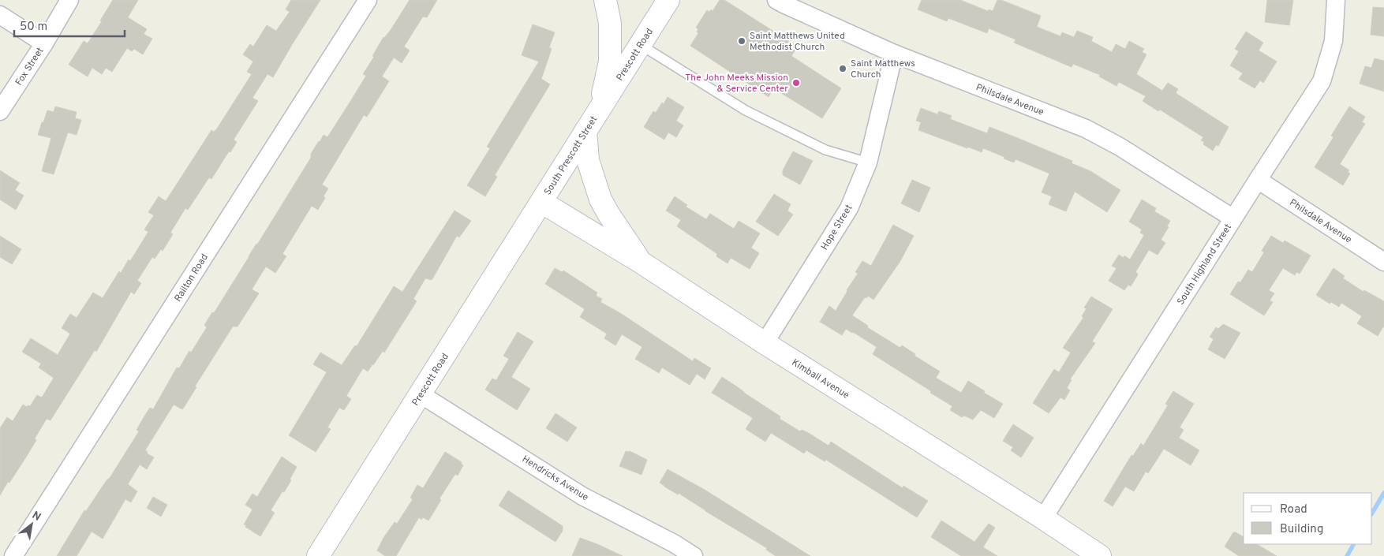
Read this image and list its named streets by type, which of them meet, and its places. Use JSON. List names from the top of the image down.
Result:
{
  "streets": {
    "main road": ["Prescott Road", "South Prescott Street", "Kimball Avenue"],
    "street": [
      "Fox Street",
      "Philsdale Avenue",
      "Hope Street",
      "South Highland Street",
      "Railton Road",
      "Hendricks Avenue"
    ]
  },
  "crossings": [
    ["Prescott Road", "South Prescott Street"],
    ["Prescott Road", "Kimball Avenue"],
    ["Prescott Road", "Hendricks Avenue"],
    ["Philsdale Avenue", "Hope Street"],
    ["Philsdale Avenue", "South Highland Street"],
    ["South Prescott Street", "Kimball Avenue"],
    ["Hope Street", "Kimball Avenue"],
    ["South Highland Street", "Kimball Avenue"]
  ],
  "places": ["Saint Matthews United Methodist Church", "Saint Matthews Church", "The John Meeks Mission & Service Center"],
  "legend": ["Road", "Building"],
  "scale_bar": "50 m",
  "north": "top right"
}
